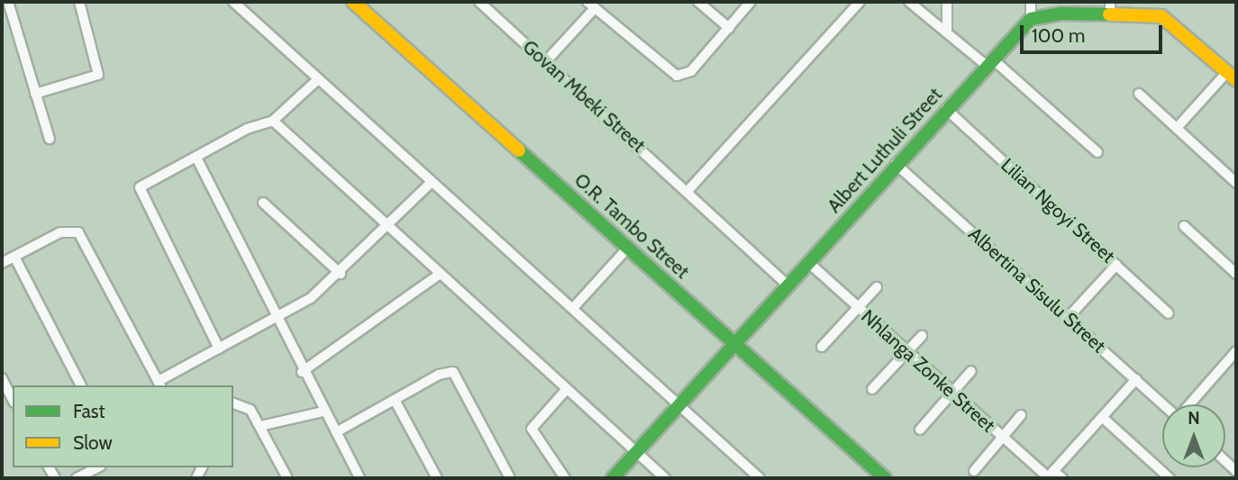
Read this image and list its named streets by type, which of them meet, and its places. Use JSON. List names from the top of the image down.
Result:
{
  "streets": {
    "street": [
      "Govan Mbeki Street",
      "Albert Luthuli Street",
      "Lilian Ngoyi Street",
      "O.R. Tambo Street",
      "Albertina Sisulu Street",
      "Nhlanga Zonke Street"
    ]
  },
  "crossings": [
    ["Govan Mbeki Street", "Albert Luthuli Street"],
    ["Albert Luthuli Street", "Lilian Ngoyi Street"],
    ["Albert Luthuli Street", "O.R. Tambo Street"],
    ["Albert Luthuli Street", "Albertina Sisulu Street"],
    ["Albert Luthuli Street", "Nhlanga Zonke Street"]
  ],
  "legend": ["Fast", "Slow"],
  "scale_bar": "100 m",
  "north": "top"
}
